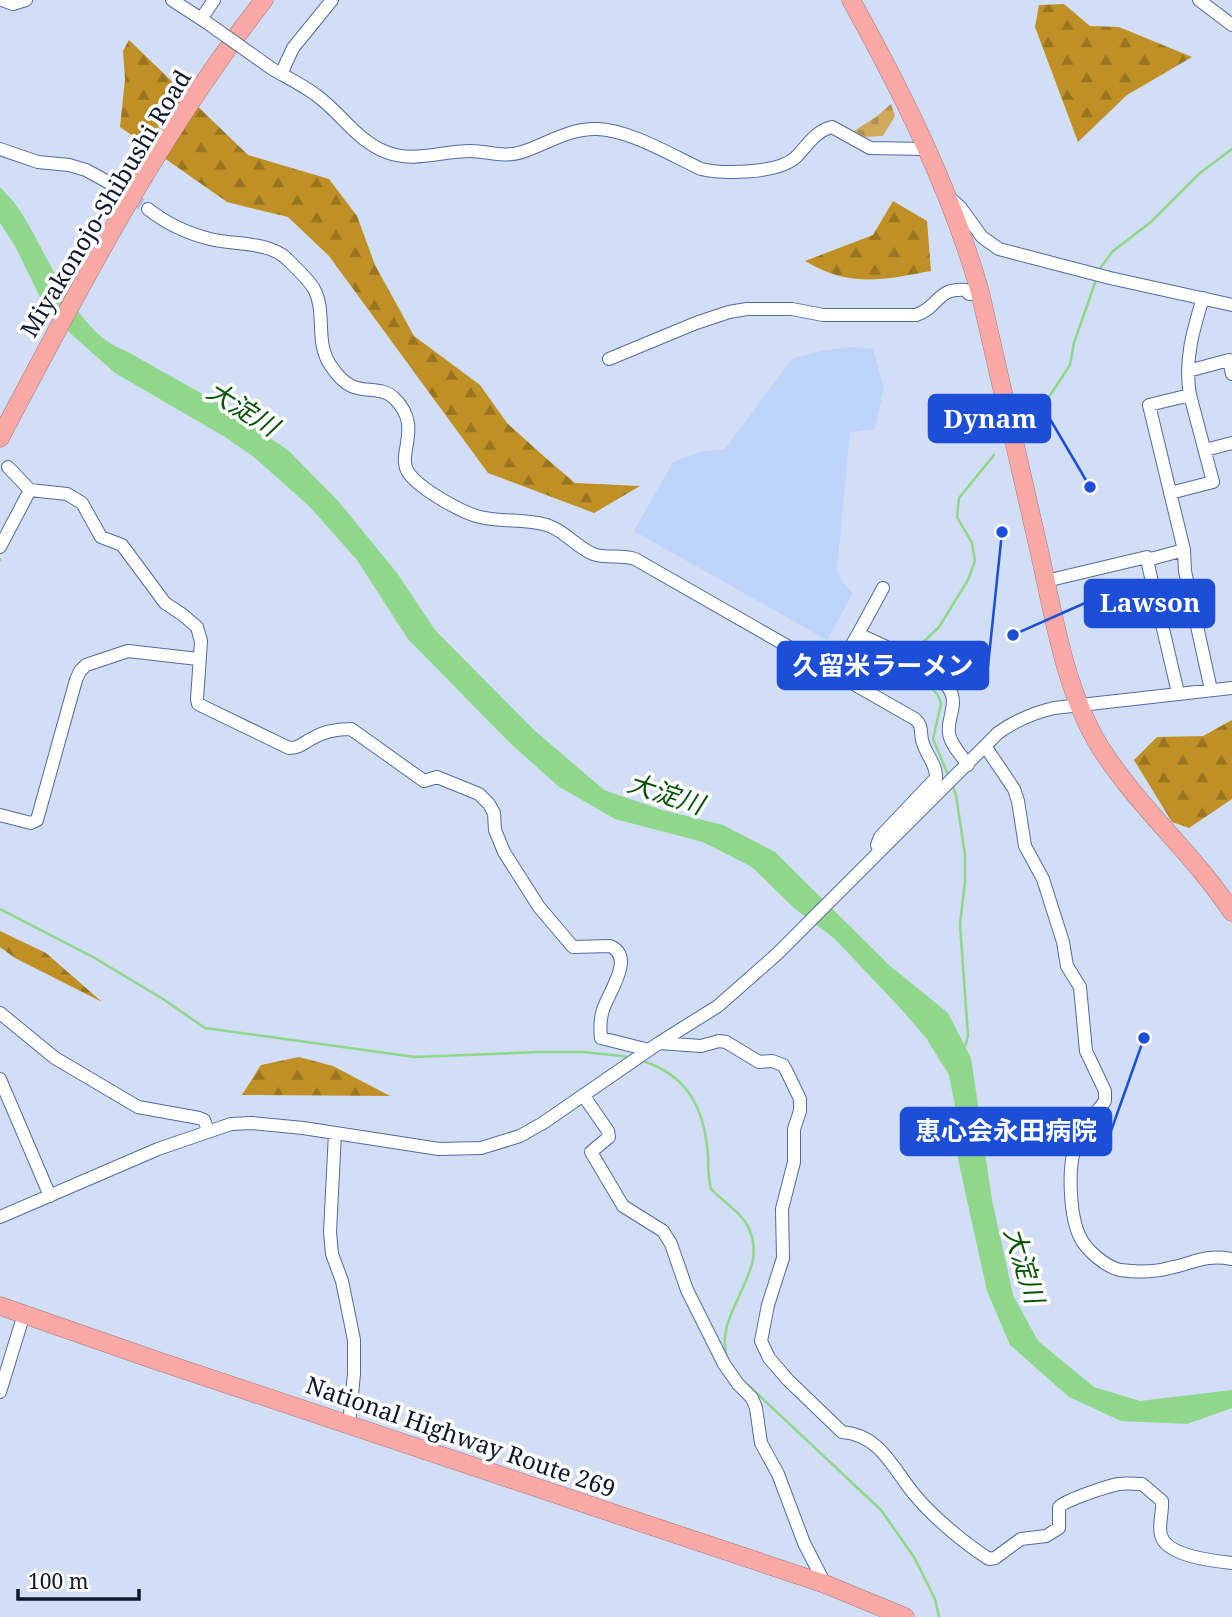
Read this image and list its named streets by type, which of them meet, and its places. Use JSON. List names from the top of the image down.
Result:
{
  "streets": {
    "highway": ["Miyakonojo-Shibushi Road", "National Highway Route 269"]
  },
  "water": ["大淀川"],
  "places": [
    "Dynam",
    "久留米ラーメン",
    "Lawson",
    "恵心会永田病院"
  ],
  "scale_bar": "100 m"
}
